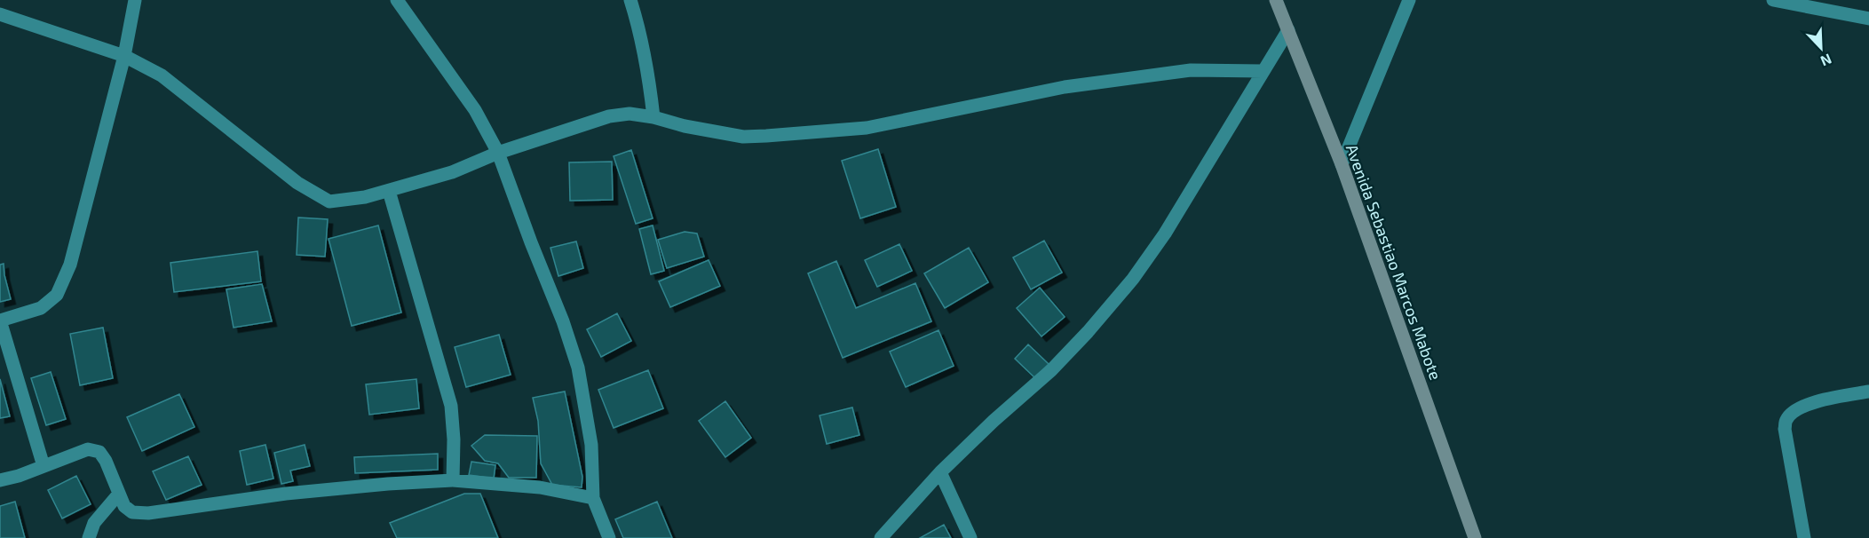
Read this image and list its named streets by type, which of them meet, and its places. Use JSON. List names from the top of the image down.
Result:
{
  "streets": {
    "main road": ["Avenida Sebastiao Marcos Mabote"]
  },
  "north": "bottom right"
}
